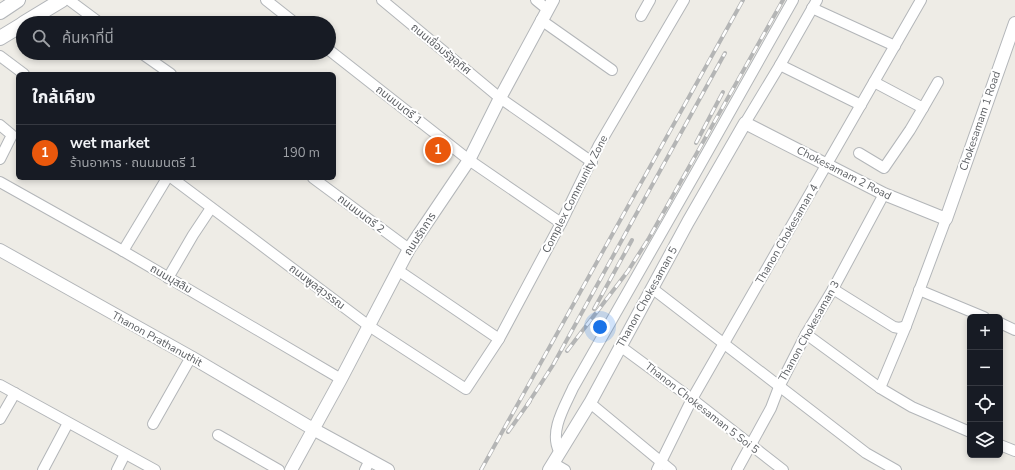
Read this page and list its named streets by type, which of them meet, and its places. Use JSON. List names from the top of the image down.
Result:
{
  "streets": {
    "street": [
      "ถนนเชื่อมรัฐอุทิศ",
      "ถนนมนตรี 1",
      "Chokesamam 1 Road",
      "Chokesamam 2 Road",
      "Complex Community Zone",
      "ถนนมนตรี 2",
      "ถนนรัถการ",
      "Thanon Chokesaman 4",
      "ถนนมุสลิม",
      "ถนนพูลสุวรรณ",
      "Thanon Chokesaman 5",
      "Thanon Chokesaman 3",
      "Thanon Prathanuthit",
      "Thanon Chokesaman 5 Soi 5"
    ]
  },
  "crossings": [
    ["ถนนเชื่อมรัฐอุทิศ", "Complex Community Zone"],
    ["ถนนเชื่อมรัฐอุทิศ", "ถนนรัถการ"],
    ["ถนนมนตรี 1", "Complex Community Zone"],
    ["ถนนมนตรี 1", "ถนนรัถการ"],
    ["Chokesamam 1 Road", "Chokesamam 2 Road"],
    ["Chokesamam 2 Road", "Thanon Chokesaman 4"],
    ["Chokesamam 2 Road", "Thanon Chokesaman 5"],
    ["Chokesamam 2 Road", "Thanon Chokesaman 3"],
    ["Complex Community Zone", "ถนนพูลสุวรรณ"],
    ["ถนนมนตรี 2", "ถนนรัถการ"],
    ["ถนนรัถการ", "ถนนมุสลิม"],
    ["ถนนรัถการ", "ถนนพูลสุวรรณ"],
    ["ถนนรัถการ", "Thanon Prathanuthit"],
    ["Thanon Chokesaman 4", "Thanon Chokesaman 5 Soi 5"],
    ["Thanon Chokesaman 5", "Thanon Chokesaman 5 Soi 5"],
    ["Thanon Chokesaman 3", "Thanon Chokesaman 5 Soi 5"]
  ],
  "page": {
    "search": "ค้นหาที่นี่",
    "heading": "ใกล้เคียง",
    "list": [
      {
        "mark": "1",
        "name": "wet market",
        "note": "ร้านอาหาร · ถนนมนตรี 1",
        "value": "190 m"
      }
    ],
    "pins": "1",
    "map_buttons": ["+", "−"]
  }
}
